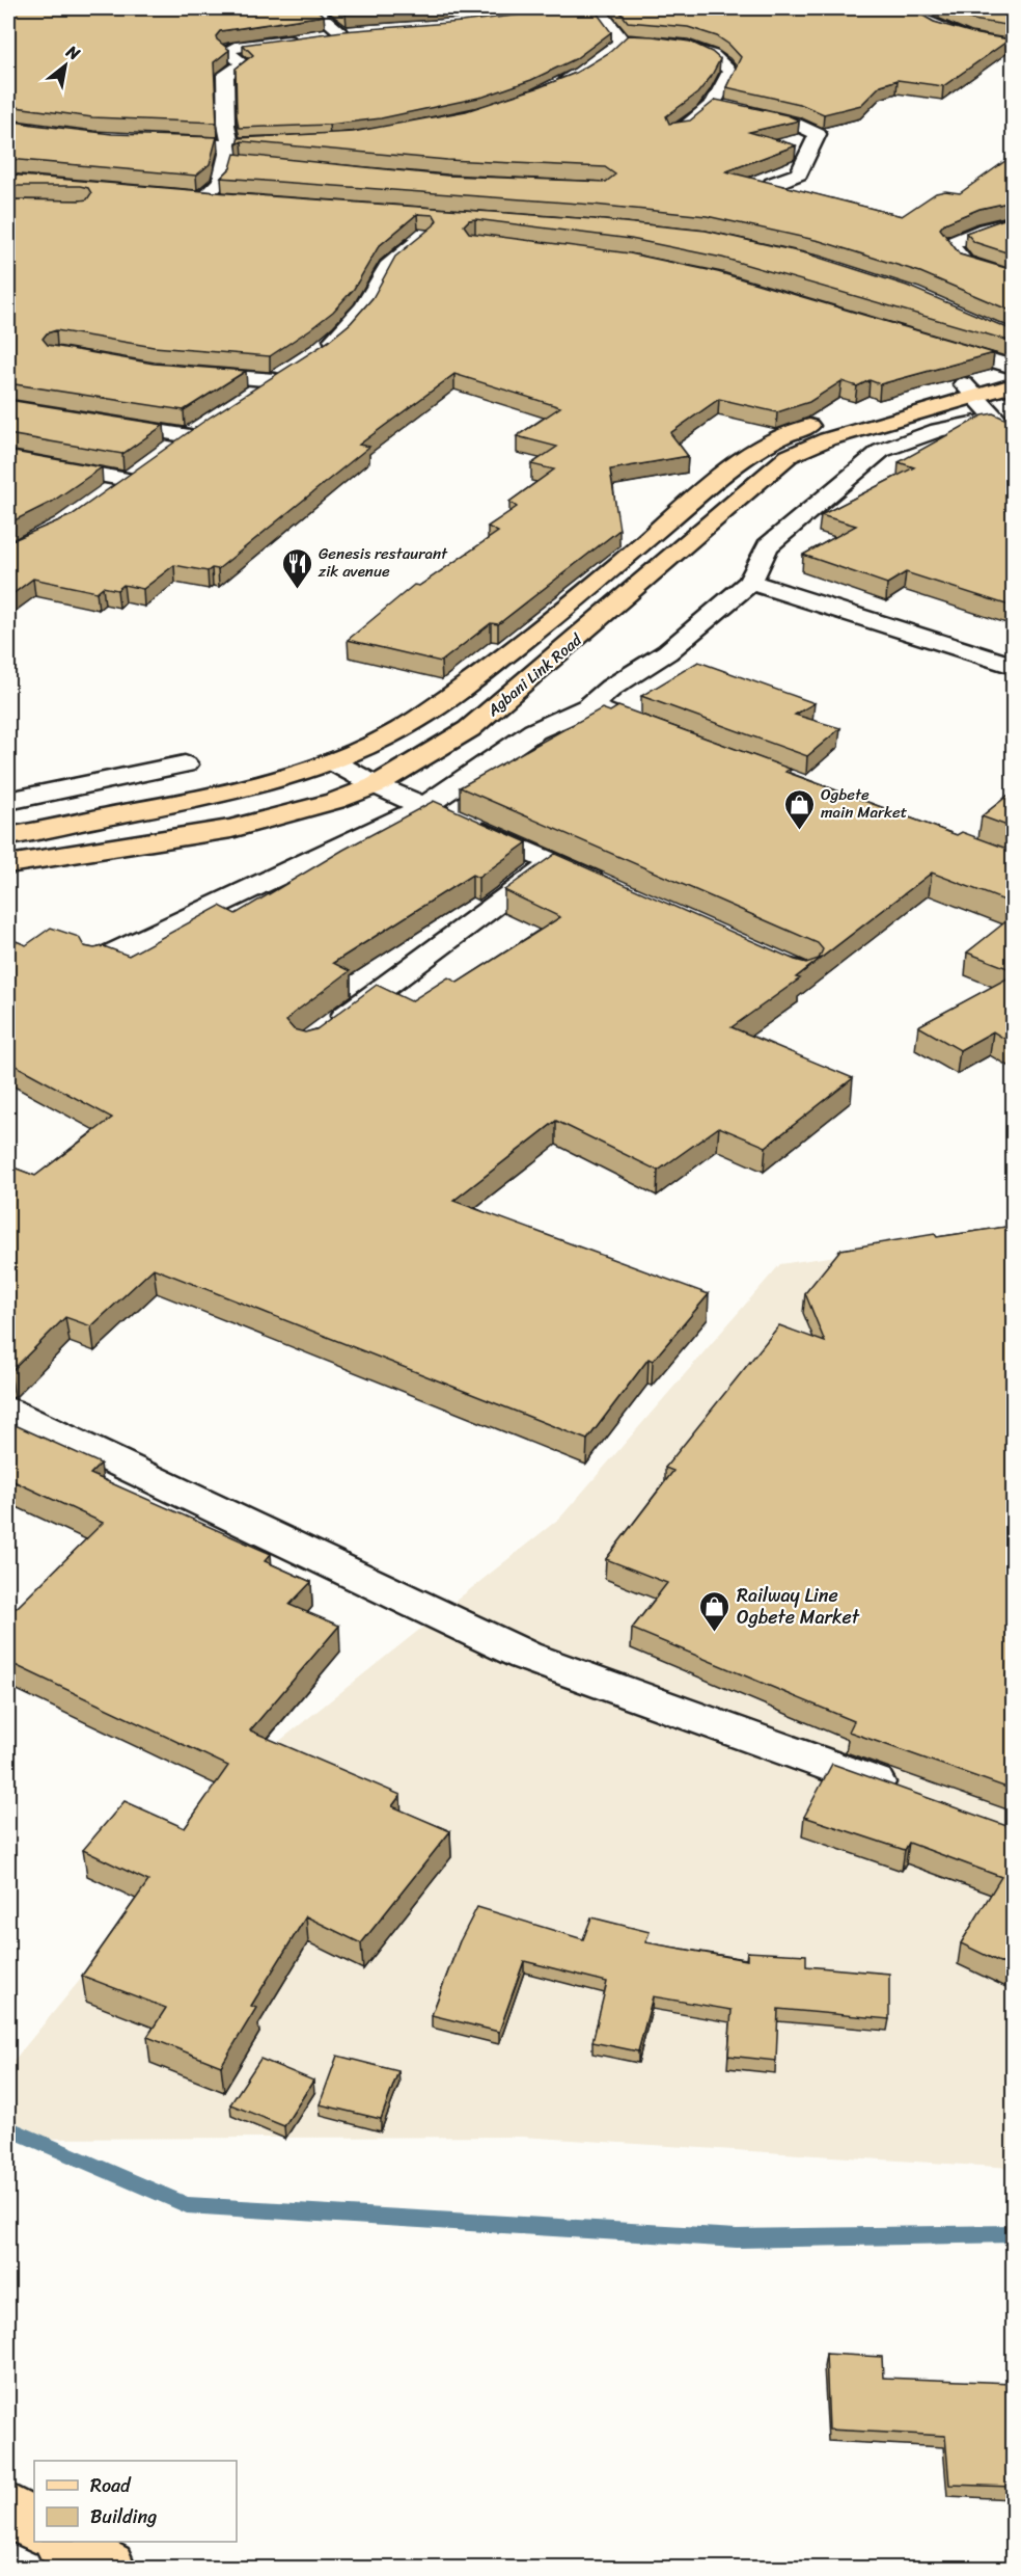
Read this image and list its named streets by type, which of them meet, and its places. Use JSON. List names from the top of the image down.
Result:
{
  "streets": {
    "main road": ["Agbani Link Road"]
  },
  "places": {
    "restaurant": ["Genesis restaurant zik avenue"],
    "shop": ["Ogbete main Market", "Railway Line Ogbete Market"]
  },
  "legend": ["Road", "Building"],
  "north": "top right"
}
